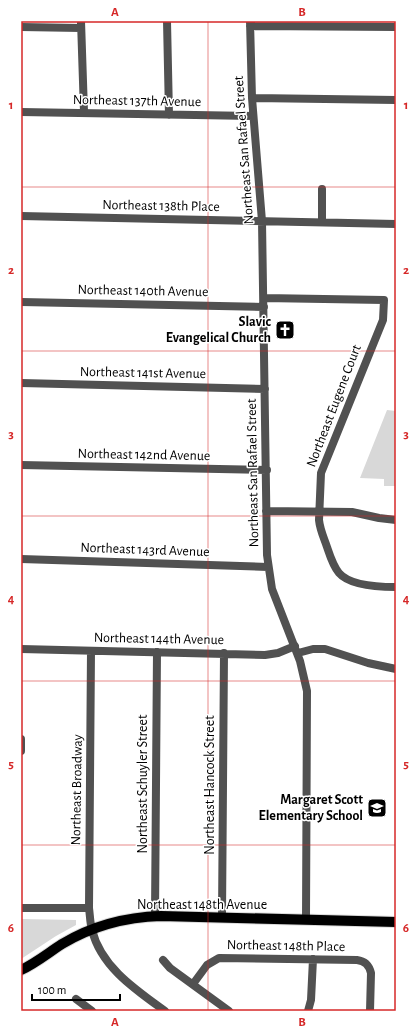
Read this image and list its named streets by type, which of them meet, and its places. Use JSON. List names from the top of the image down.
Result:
{
  "streets": {
    "main road": ["Northeast 148th Avenue"],
    "street": [
      "Northeast 137th Avenue",
      "Northeast San Rafael Street",
      "Northeast 138th Place",
      "Northeast 140th Avenue",
      "Northeast 141st Avenue",
      "Northeast Eugene Court",
      "Northeast 142nd Avenue",
      "Northeast 143rd Avenue",
      "Northeast 144th Avenue",
      "Northeast Schuyler Street",
      "Northeast Hancock Street",
      "Northeast Broadway",
      "Northeast 148th Place"
    ]
  },
  "crossings": [
    ["Northeast 137th Avenue", "Northeast San Rafael Street"],
    ["Northeast San Rafael Street", "Northeast 138th Place"],
    ["Northeast San Rafael Street", "Northeast 140th Avenue"],
    ["Northeast San Rafael Street", "Northeast 141st Avenue"],
    ["Northeast San Rafael Street", "Northeast Eugene Court"],
    ["Northeast San Rafael Street", "Northeast 142nd Avenue"],
    ["Northeast San Rafael Street", "Northeast 143rd Avenue"],
    ["Northeast San Rafael Street", "Northeast 144th Avenue"],
    ["Northeast San Rafael Street", "Northeast 148th Avenue"],
    ["Northeast 144th Avenue", "Northeast Schuyler Street"],
    ["Northeast 144th Avenue", "Northeast Hancock Street"],
    ["Northeast 144th Avenue", "Northeast Broadway"],
    ["Northeast Schuyler Street", "Northeast 148th Avenue"],
    ["Northeast Hancock Street", "Northeast 148th Avenue"],
    ["Northeast Broadway", "Northeast 148th Avenue"]
  ],
  "places": {
    "church": ["Slavic Evangelical Church"],
    "school or university": ["Margaret Scott Elementary School"]
  },
  "scale_bar": "100 m",
  "grid": {
    "columns": ["A", "B"],
    "rows": [
      "1",
      "2",
      "3",
      "4",
      "5",
      "6"
    ]
  }
}
